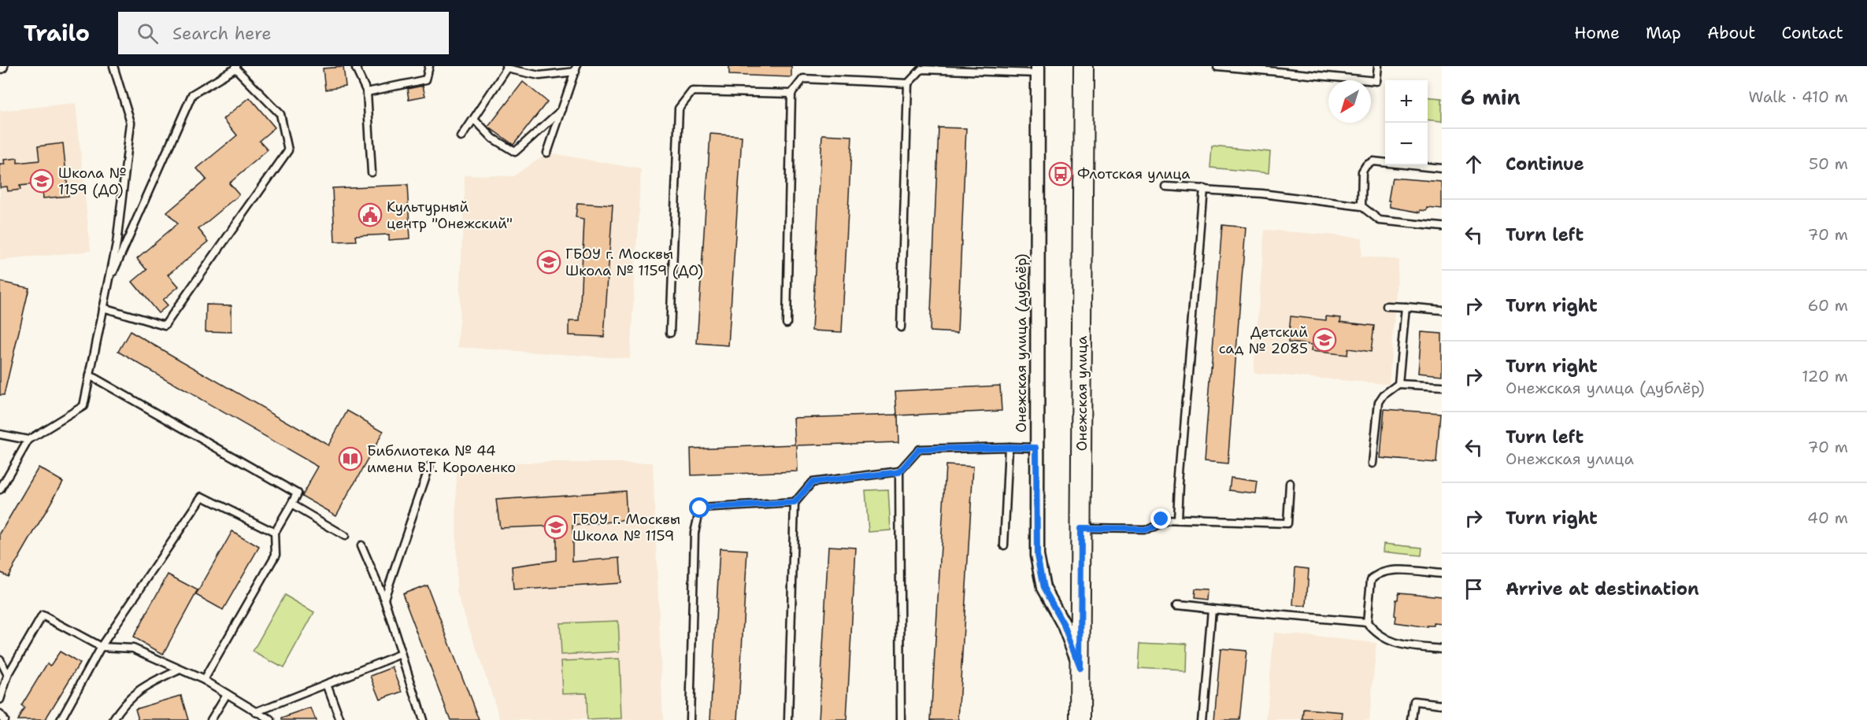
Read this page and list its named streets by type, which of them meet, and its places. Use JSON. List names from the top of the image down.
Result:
{
  "streets": {
    "main road": ["Онежская улица"],
    "street": ["Онежская улица (дублёр)"]
  },
  "crossings": [
    ["Онежская улица (дублёр)", "Онежская улица"]
  ],
  "places": {
    "bus stop": ["Флотская улица"],
    "school or university": [
      "Школа № 1159 (ДО)",
      "ГБОУ г. Москвы Школа № 1159 (ДО)",
      "Детский сад № 2085",
      "ГБОУ г. Москвы Школа № 1159"
    ],
    "public building": ["Культурный центр \"Онежский\""],
    "library": ["Библиотека № 44 имени В.Г. Короленко"]
  },
  "north": "bottom left",
  "page": {
    "header": "Trailo",
    "search": "Search here",
    "nav": [
      "Home",
      "Map",
      "About",
      "Contact"
    ],
    "heading": ["6 min", "Walk · 410 m"],
    "map_buttons": ["+", "−"],
    "list": [
      ["Continue", "50 m"],
      ["Turn left", "70 m"],
      ["Turn right", "60 m"],
      ["Turn right", "Онежская улица (дублёр)", "120 m"],
      ["Turn left", "Онежская улица", "70 m"],
      ["Turn right", "40 m"],
      "Arrive at destination"
    ]
  }
}
